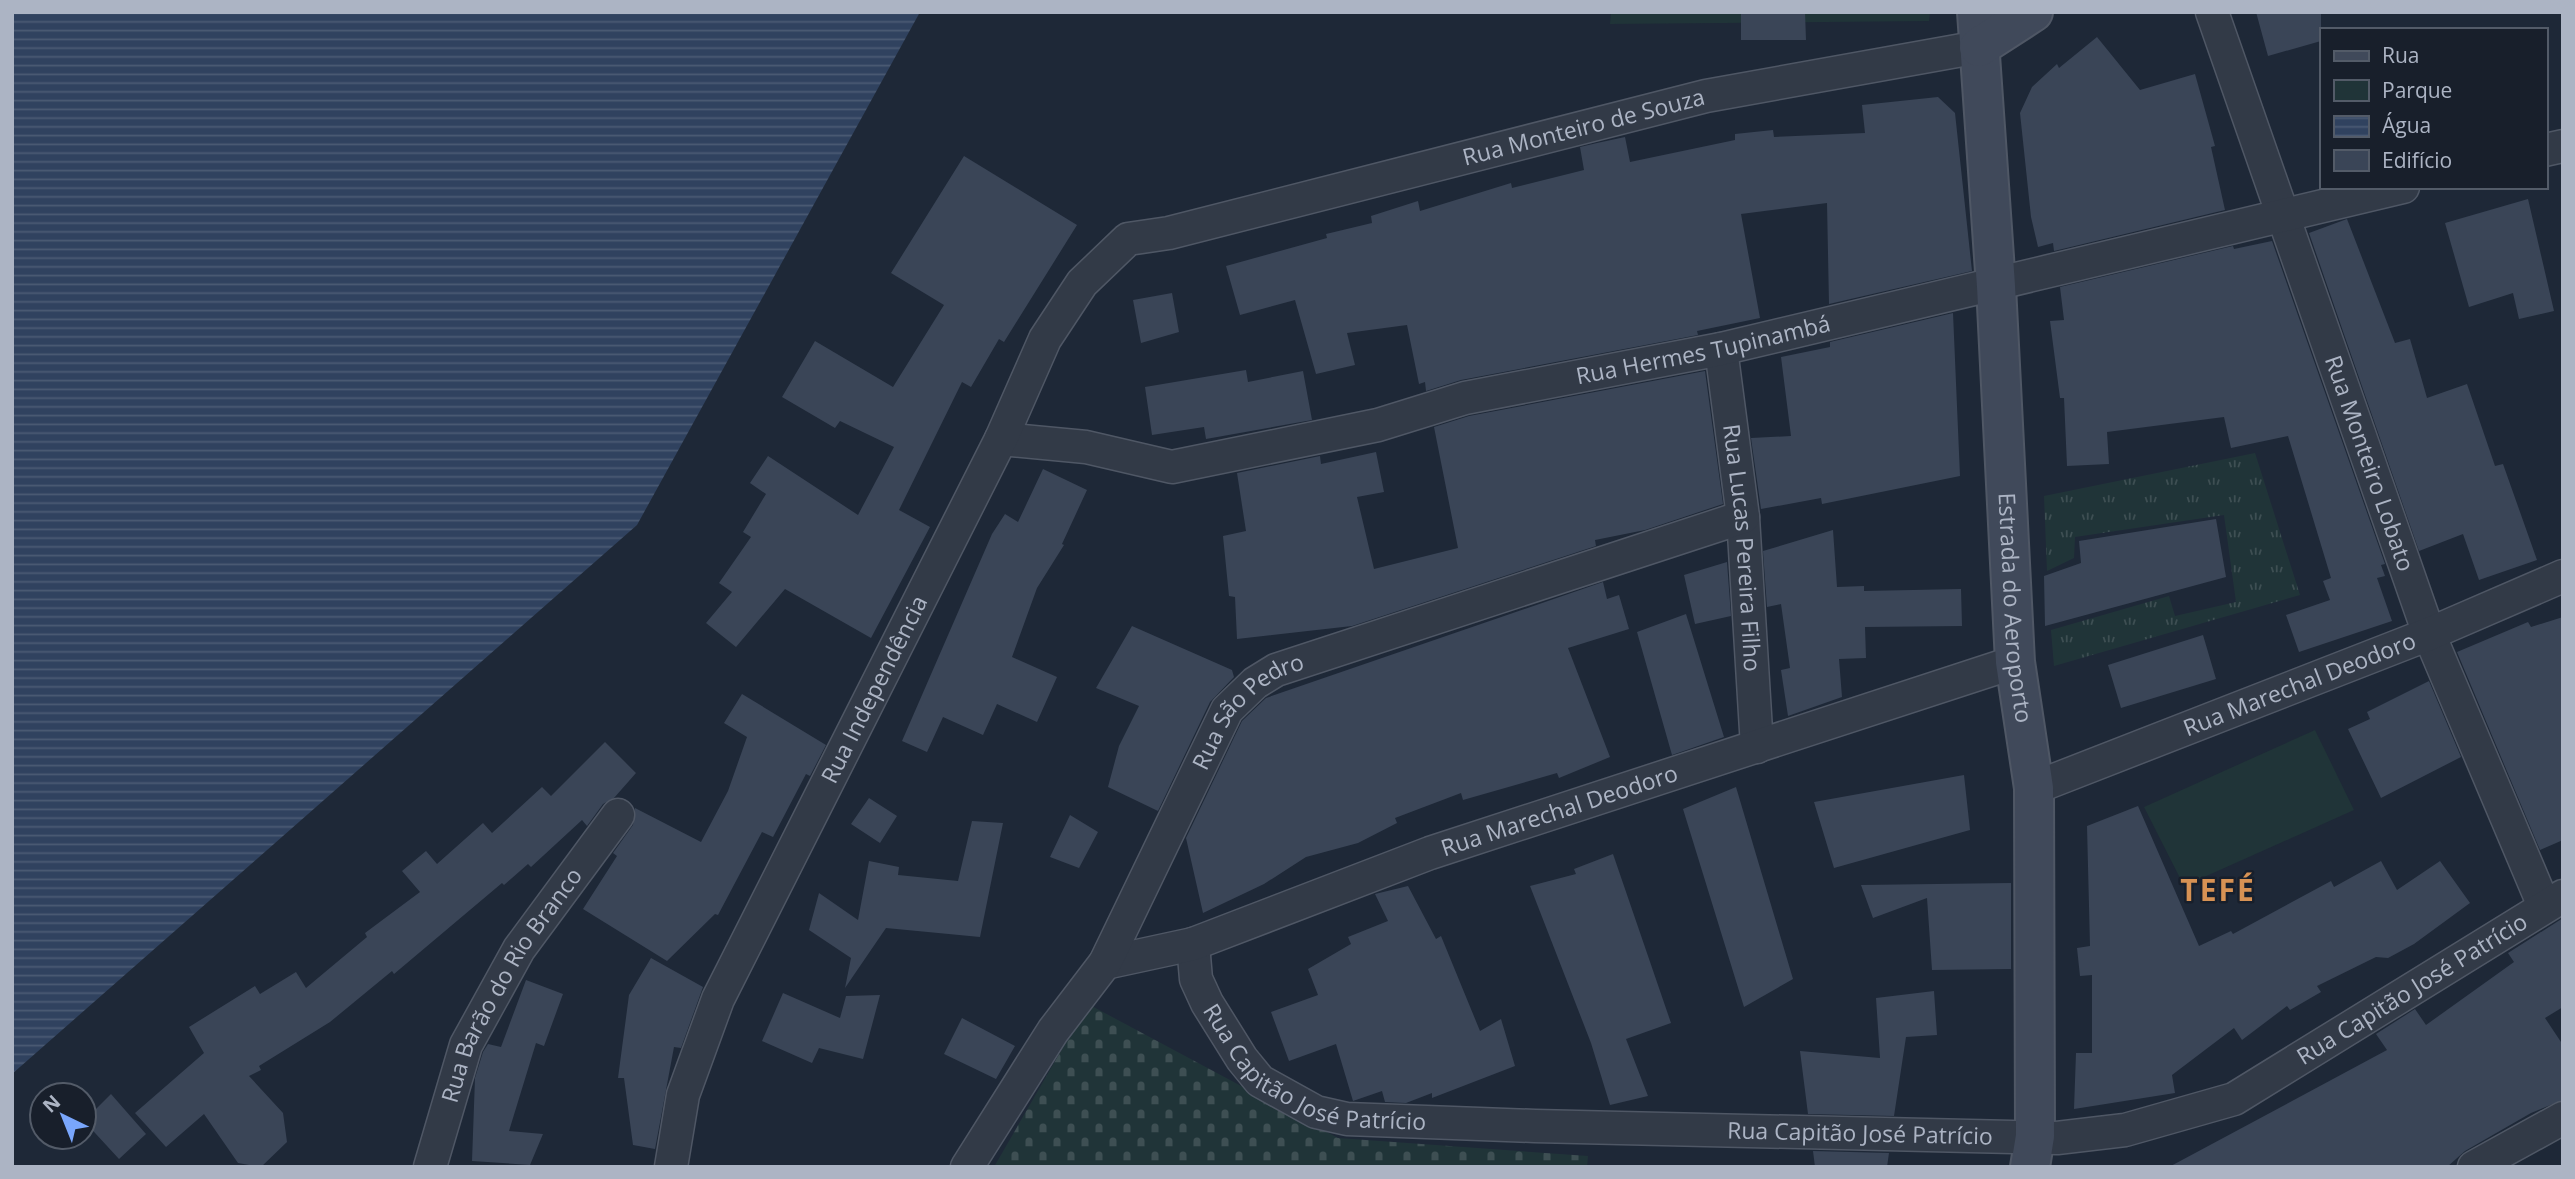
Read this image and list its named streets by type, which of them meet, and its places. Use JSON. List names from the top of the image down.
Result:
{
  "streets": {
    "street": [
      "Rua Monteiro de Souza",
      "Rua Hermes Tupinambá",
      "Rua Monteiro Lobato",
      "Rua Lucas Pereira Filho",
      "Estrada do Aeroporto",
      "Rua Marechal Deodoro",
      "Rua Independência",
      "Rua São Pedro",
      "Rua Barão do Rio Branco",
      "Rua Capitão José Patrício"
    ]
  },
  "crossings": [
    ["Rua Monteiro de Souza", "Estrada do Aeroporto"],
    ["Rua Monteiro de Souza", "Rua Independência"],
    ["Rua Hermes Tupinambá", "Rua Monteiro Lobato"],
    ["Rua Hermes Tupinambá", "Rua Lucas Pereira Filho"],
    ["Rua Hermes Tupinambá", "Estrada do Aeroporto"],
    ["Rua Hermes Tupinambá", "Rua Independência"],
    ["Rua Monteiro Lobato", "Rua Marechal Deodoro"],
    ["Rua Monteiro Lobato", "Rua Capitão José Patrício"],
    ["Rua Lucas Pereira Filho", "Rua Marechal Deodoro"],
    ["Rua Lucas Pereira Filho", "Rua São Pedro"],
    ["Estrada do Aeroporto", "Rua Marechal Deodoro"],
    ["Estrada do Aeroporto", "Rua Capitão José Patrício"],
    ["Rua Marechal Deodoro", "Rua São Pedro"],
    ["Rua Marechal Deodoro", "Rua Capitão José Patrício"]
  ],
  "districts": ["TEFÉ"],
  "legend": [
    "Rua",
    "Parque",
    "Água",
    "Edifício"
  ],
  "north": "top left"
}
